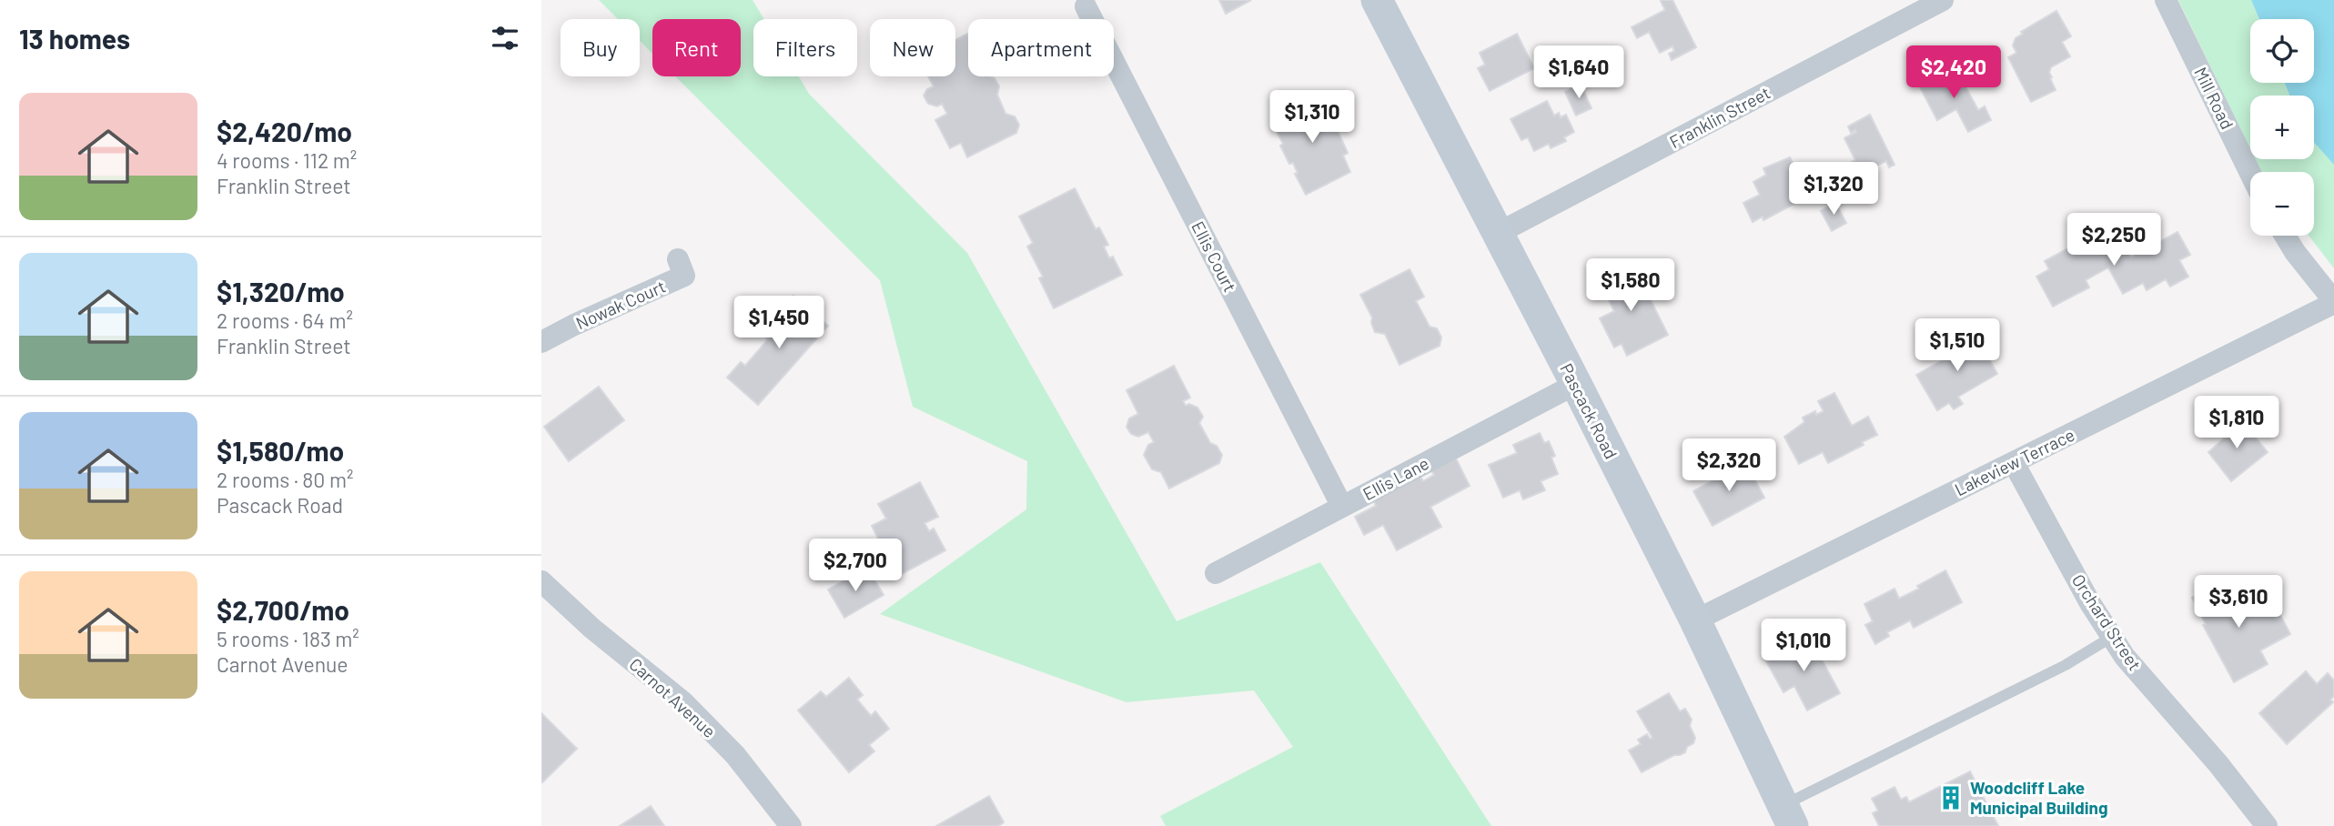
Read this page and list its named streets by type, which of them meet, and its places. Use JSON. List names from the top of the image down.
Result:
{
  "streets": {
    "street": [
      "Mill Road",
      "Franklin Street",
      "Ellis Court",
      "Nowak Court",
      "Pascack Road",
      "Lakeview Terrace",
      "Ellis Lane",
      "Orchard Street",
      "Carnot Avenue"
    ]
  },
  "crossings": [
    ["Franklin Street", "Pascack Road"],
    ["Ellis Court", "Ellis Lane"],
    ["Pascack Road", "Lakeview Terrace"],
    ["Pascack Road", "Ellis Lane"],
    ["Lakeview Terrace", "Orchard Street"]
  ],
  "places": {
    "building": ["Woodcliff Lake Municipal Building"]
  },
  "page": {
    "heading": "13 homes",
    "map_buttons": ["+", "−"],
    "chip": [
      "Buy",
      "Rent",
      "Filters",
      "New",
      "Apartment"
    ],
    "price": [
      "$1,640",
      "$2,420",
      "$1,310",
      "$1,320",
      "$2,250",
      "$1,580",
      "$1,450",
      "$1,510",
      "$1,810",
      "$2,320",
      "$2,700",
      "$3,610",
      "$1,010"
    ],
    "list": [
      {
        "name": "$2,420/mo",
        "note": "4 rooms · 112 m² · Franklin Street"
      },
      {
        "name": "$1,320/mo",
        "note": "2 rooms · 64 m² · Franklin Street"
      },
      {
        "name": "$1,580/mo",
        "note": "2 rooms · 80 m² · Pascack Road"
      },
      {
        "name": "$2,700/mo",
        "note": "5 rooms · 183 m² · Carnot Avenue"
      }
    ]
  }
}
